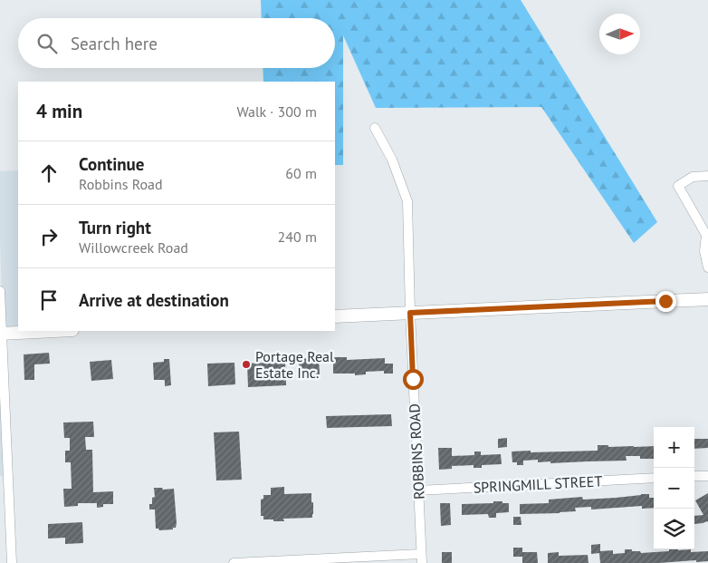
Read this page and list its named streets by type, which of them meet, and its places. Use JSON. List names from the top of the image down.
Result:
{
  "streets": {
    "street": ["ROBBINS ROAD", "SPRINGMILL STREET"]
  },
  "crossings": [
    ["ROBBINS ROAD", "SPRINGMILL STREET"]
  ],
  "places": ["Portage Real Estate Inc."],
  "north": "right",
  "page": {
    "search": "Search here",
    "heading": ["4 min", "Walk · 300 m"],
    "list": [
      ["Continue", "Robbins Road", "60 m"],
      ["Turn right", "Willowcreek Road", "240 m"],
      "Arrive at destination"
    ],
    "map_buttons": ["+", "−"]
  }
}
